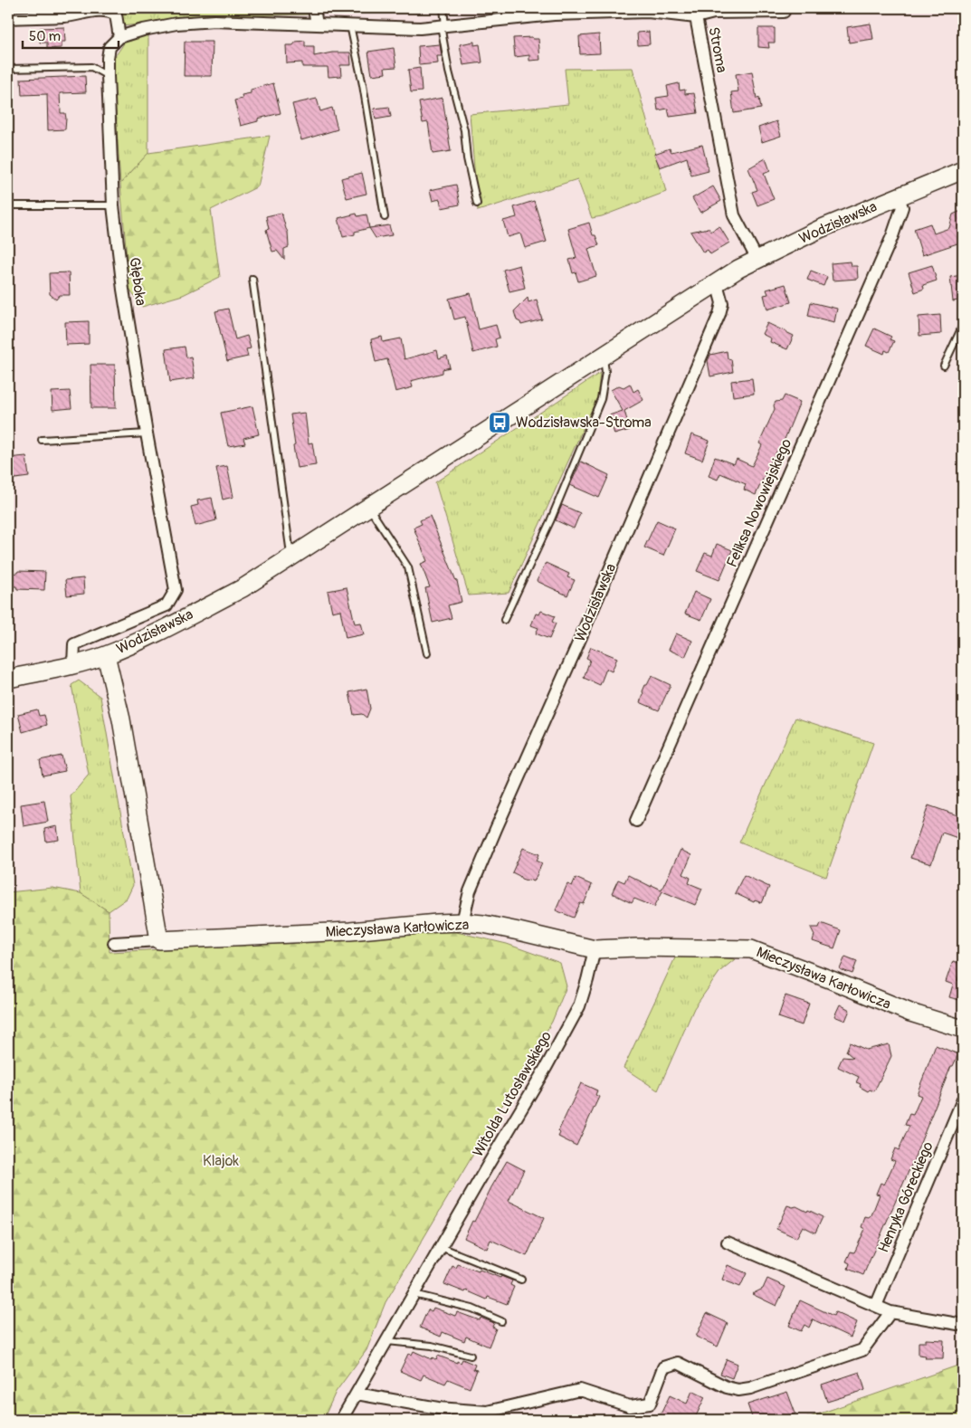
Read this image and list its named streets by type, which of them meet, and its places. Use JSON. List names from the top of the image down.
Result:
{
  "streets": {
    "street": [
      "Stroma",
      "Wodzisławska",
      "Głęboka",
      "Feliksa Nowowiejskiego",
      "Mieczysława Karłowicza",
      "Witolda Lutosławskiego",
      "Henryka Góreckiego"
    ]
  },
  "crossings": [
    ["Stroma", "Wodzisławska"],
    ["Wodzisławska", "Głęboka"],
    ["Wodzisławska", "Feliksa Nowowiejskiego"],
    ["Wodzisławska", "Mieczysława Karłowicza"],
    ["Mieczysława Karłowicza", "Witolda Lutosławskiego"]
  ],
  "parks": ["Klajok"],
  "places": {
    "bus stop": ["Wodzisławska-Stroma"]
  },
  "scale_bar": "50 m"
}
